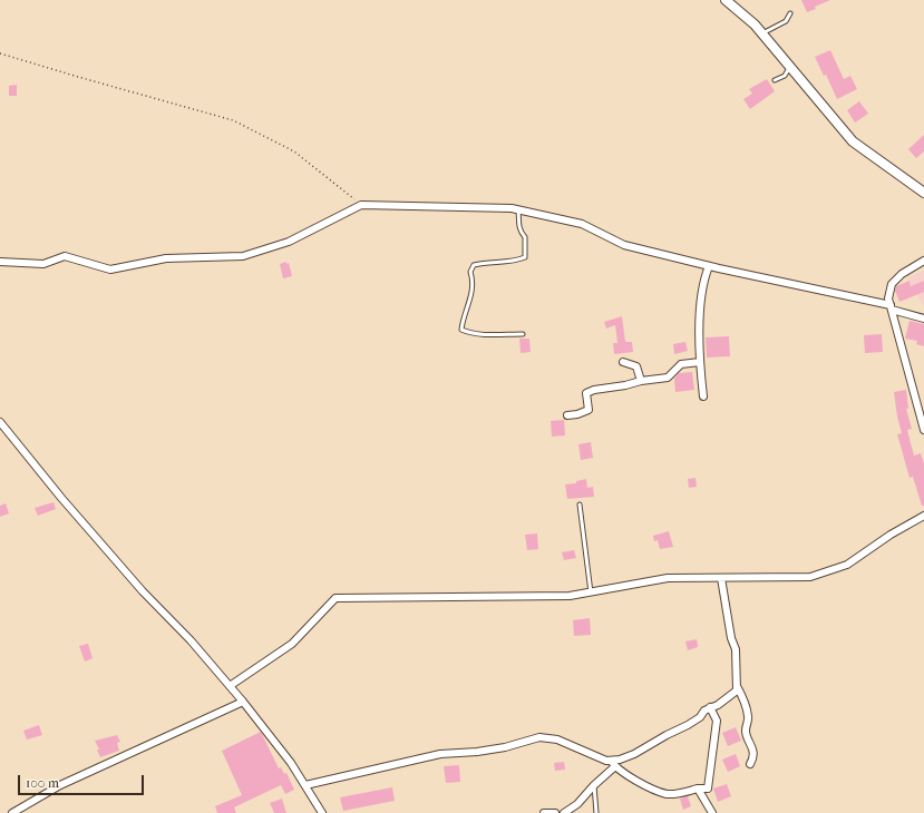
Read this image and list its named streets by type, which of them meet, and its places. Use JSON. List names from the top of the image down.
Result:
{
  "scale_bar": "100 m"
}
